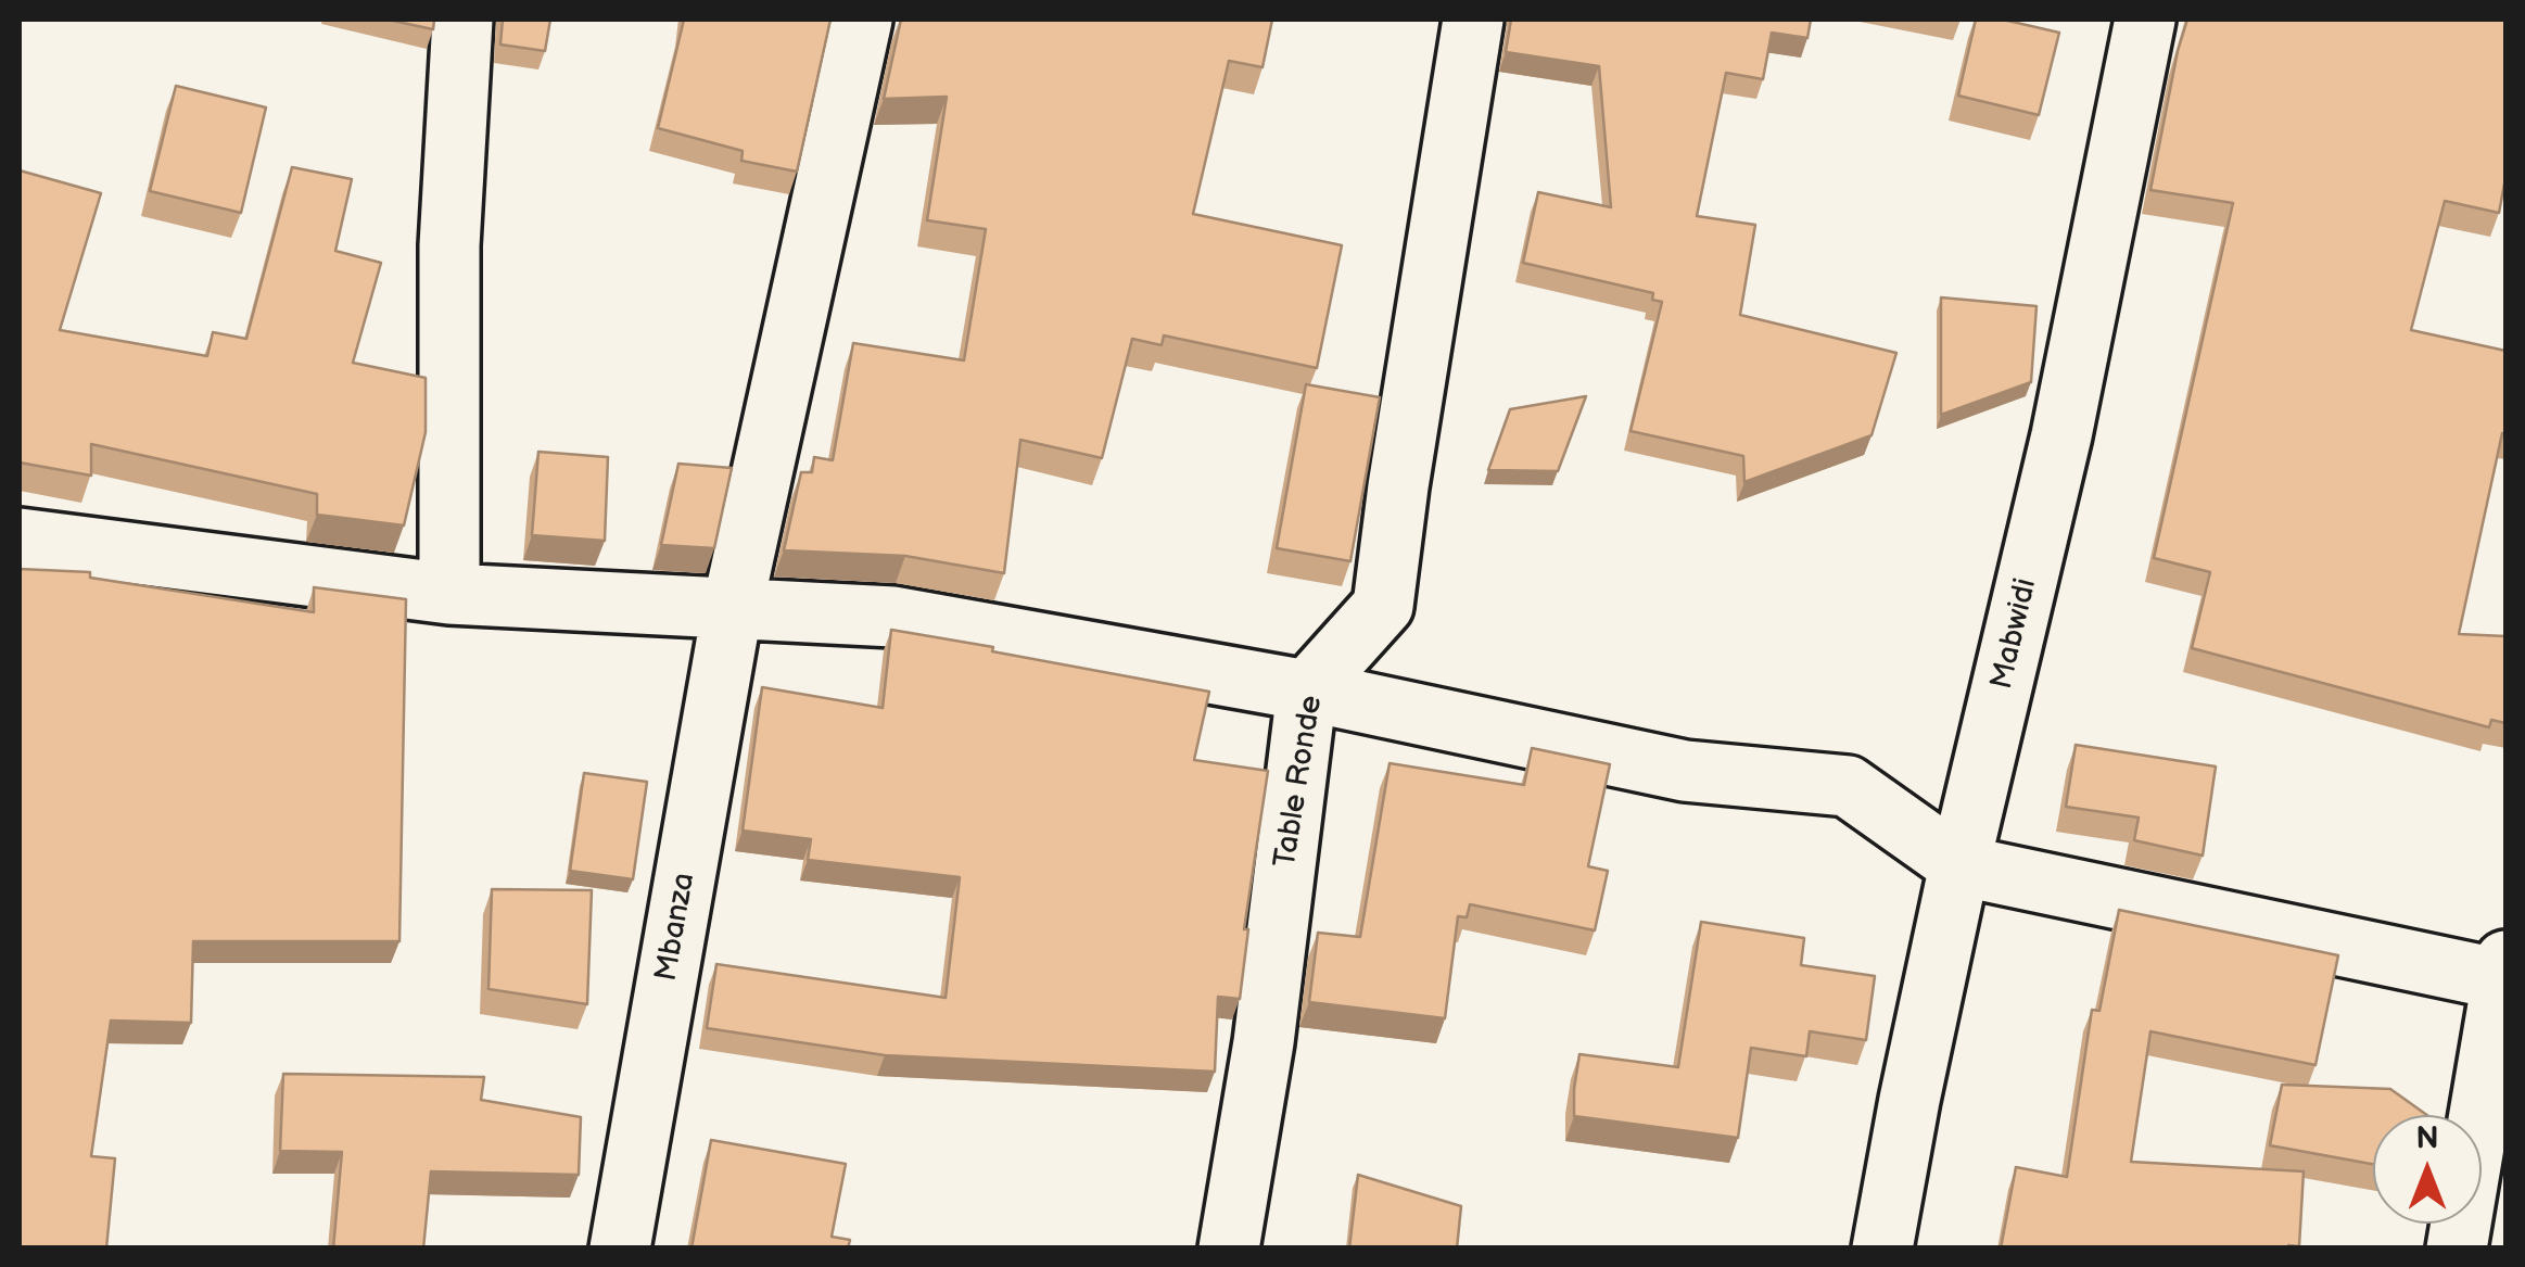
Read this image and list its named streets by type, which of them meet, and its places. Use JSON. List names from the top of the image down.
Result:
{
  "streets": {
    "street": ["Mabwidi", "Table Ronde", "Mbanza"]
  },
  "north": "top"
}
